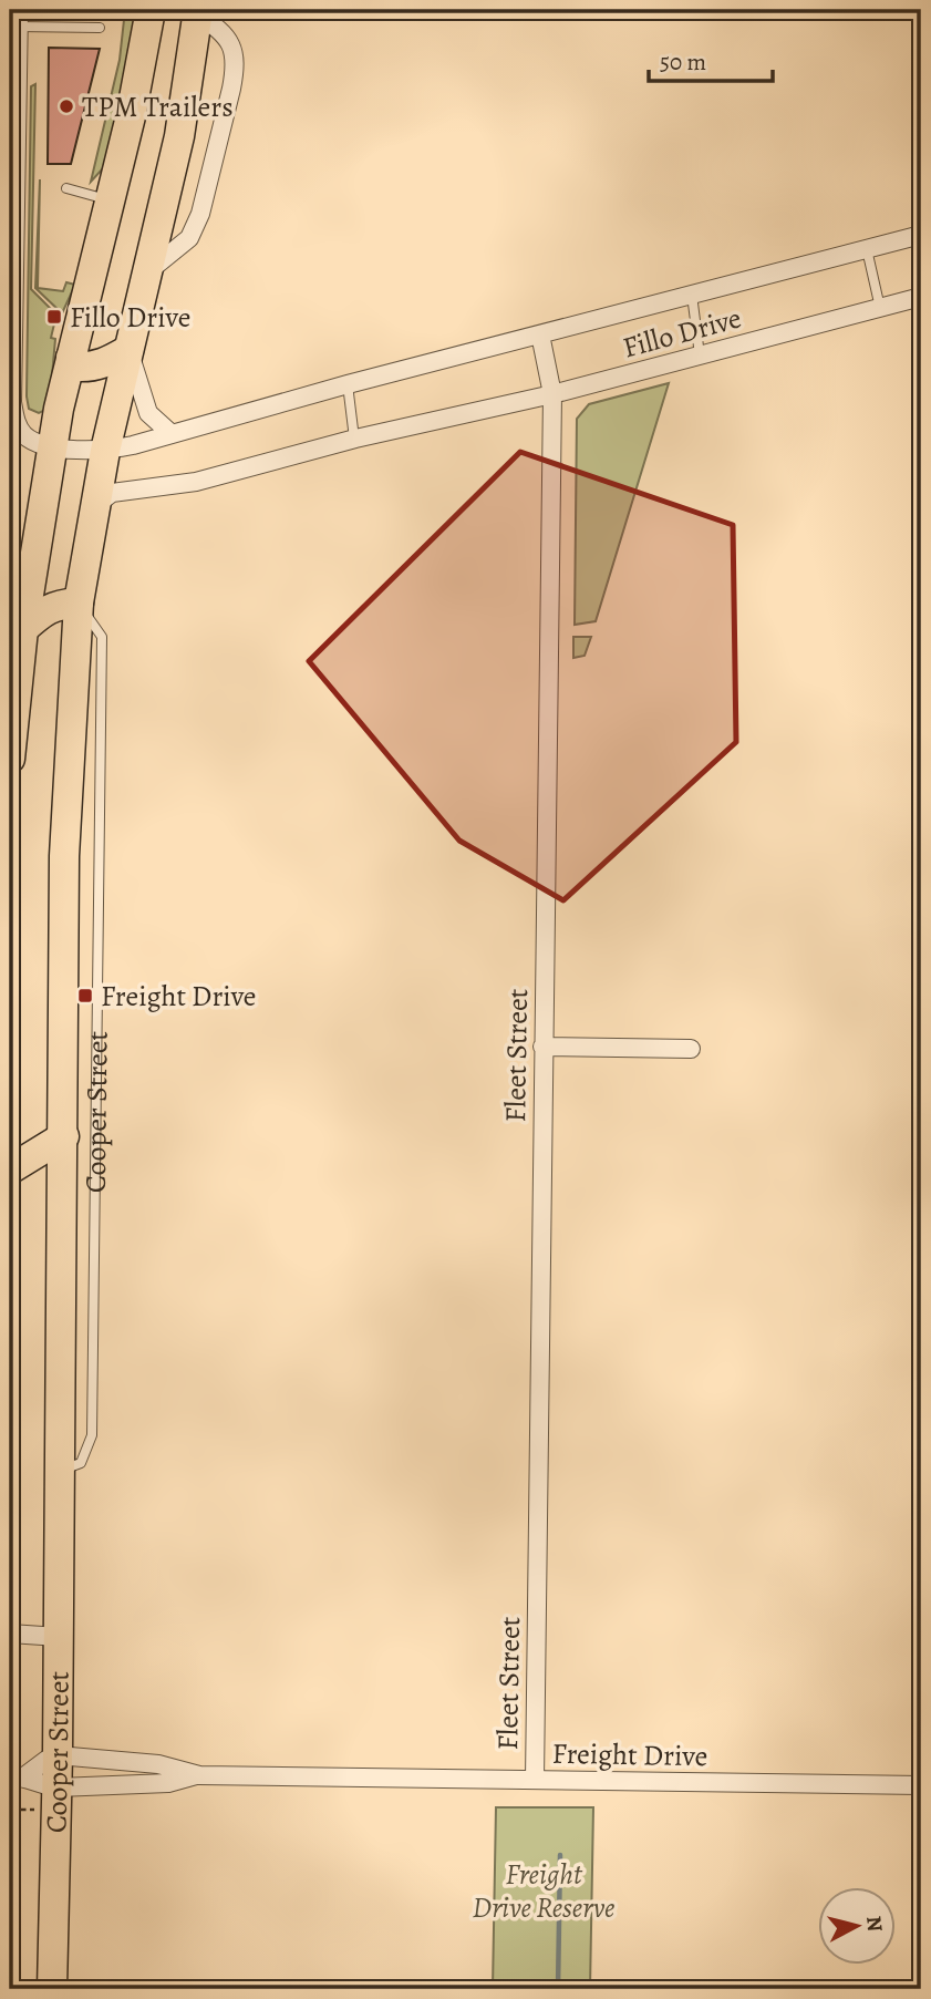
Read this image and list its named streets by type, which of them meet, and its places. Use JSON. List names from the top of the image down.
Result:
{
  "streets": {
    "main road": ["Cooper Street"],
    "street": ["Fillo Drive", "Fleet Street", "Freight Drive"]
  },
  "crossings": [
    ["Fillo Drive", "Fleet Street"],
    ["Fillo Drive", "Cooper Street"],
    ["Fleet Street", "Freight Drive"],
    ["Cooper Street", "Freight Drive"]
  ],
  "parks": ["Freight Drive Reserve"],
  "places": {
    "other": ["TPM Trailers"],
    "transit": ["Fillo Drive", "Freight Drive"]
  },
  "scale_bar": "50 m",
  "north": "right"
}
